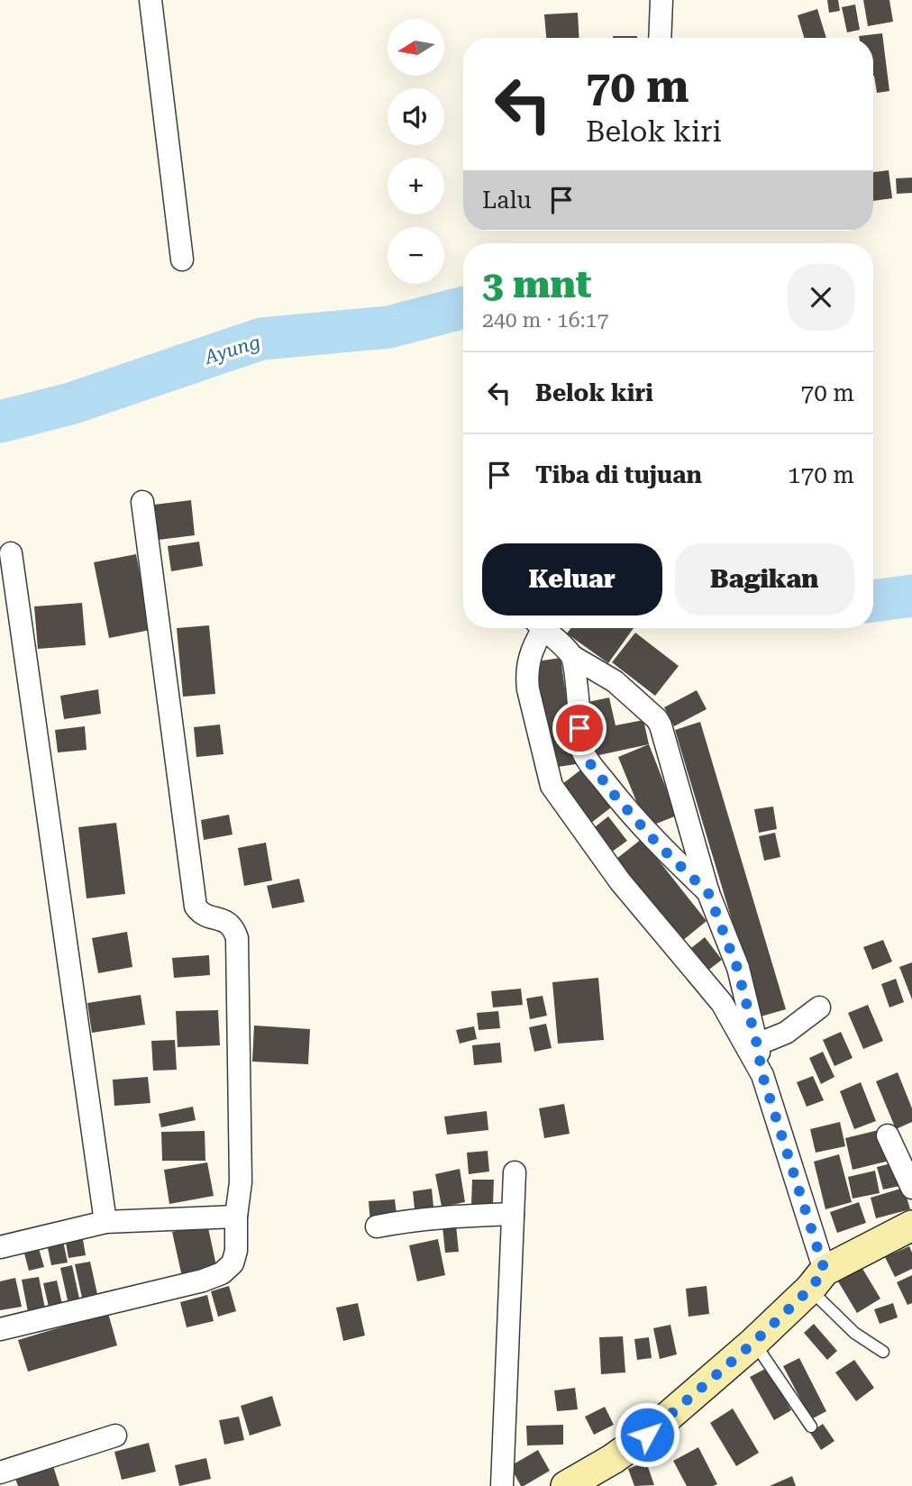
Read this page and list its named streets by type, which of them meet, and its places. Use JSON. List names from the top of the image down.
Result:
{
  "water": ["Ayung"],
  "north": "left",
  "page": {
    "map_buttons": ["+", "−"],
    "turn": ["70 m", "Belok kiri"],
    "then": "Lalu",
    "heading": ["3 mnt", "240 m · 16:17"],
    "list": [
      {
        "name": "Belok kiri",
        "value": "70 m"
      },
      {
        "name": "Tiba di tujuan",
        "value": "170 m"
      }
    ],
    "buttons": ["Keluar", "Bagikan"]
  }
}
